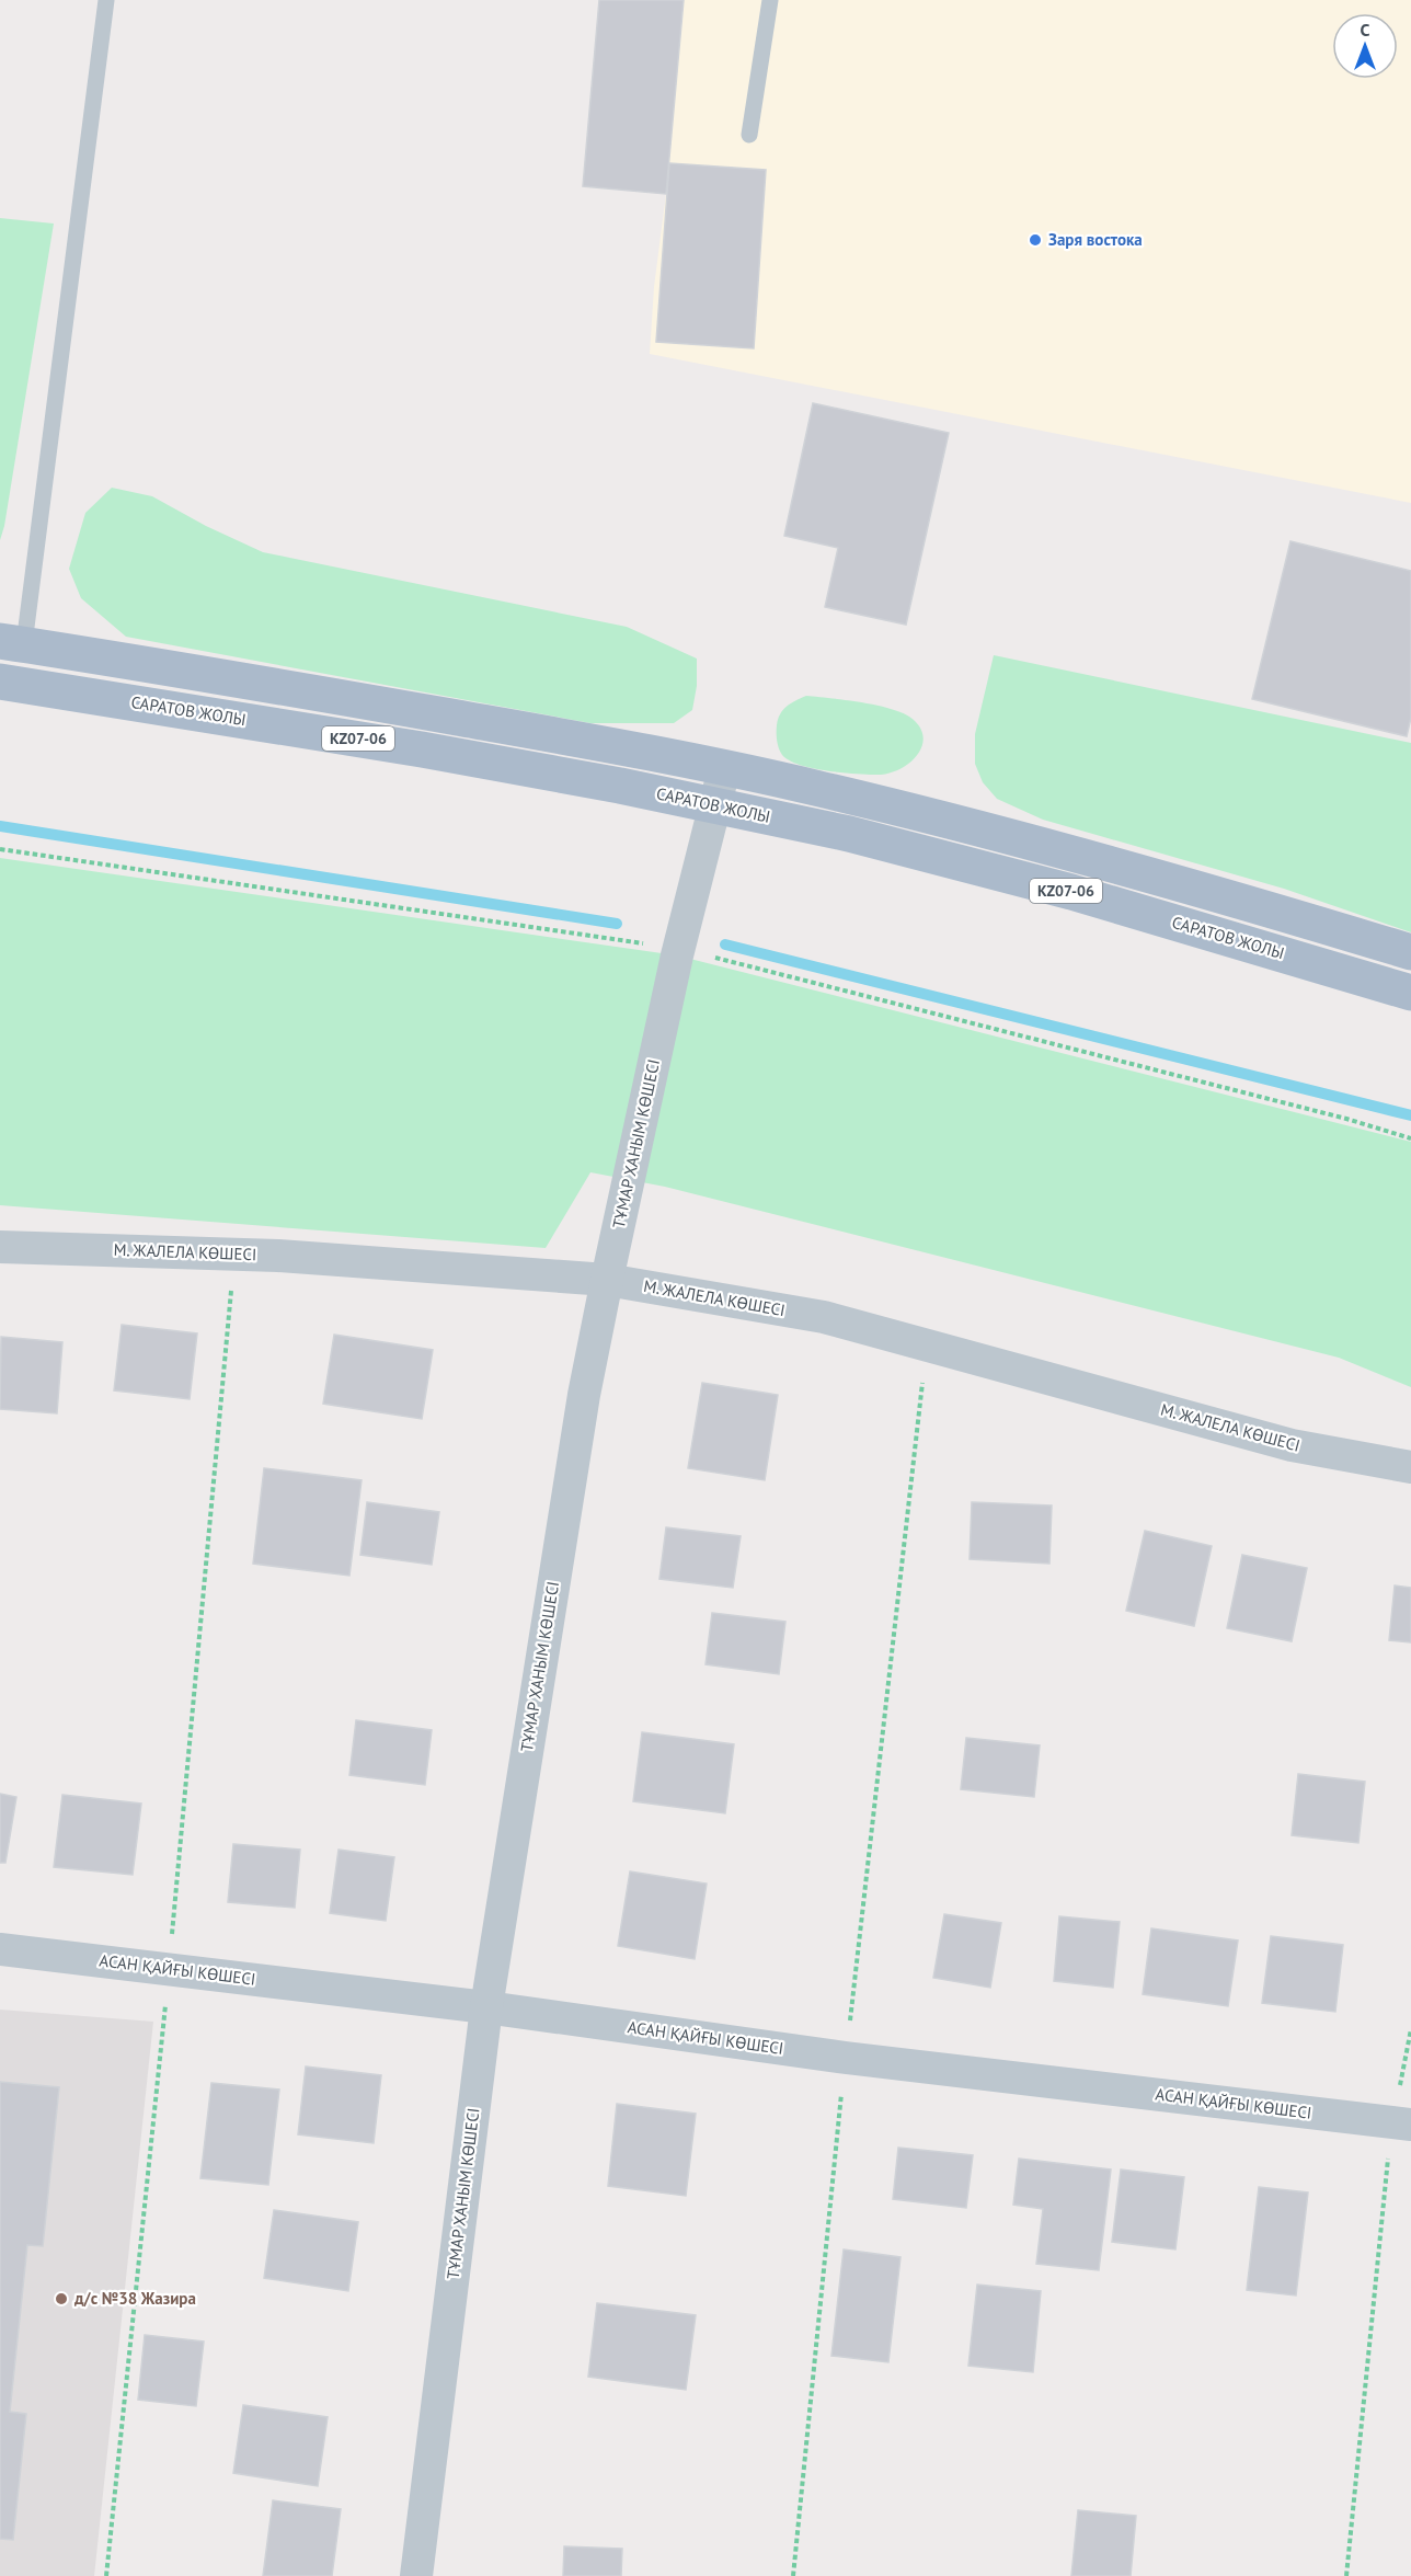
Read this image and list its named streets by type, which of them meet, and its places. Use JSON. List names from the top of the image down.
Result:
{
  "streets": {
    "main road": ["САРАТОВ ЖОЛЫ", "KZ07-06"],
    "street": ["ТҰМАР ХАНЫМ КӨШЕСІ", "М. ЖАЛЕЛА КӨШЕСІ", "АСАН ҚАЙҒЫ КӨШЕСІ"]
  },
  "crossings": [
    ["САРАТОВ ЖОЛЫ", "ТҰМАР ХАНЫМ КӨШЕСІ"],
    ["KZ07-06", "ТҰМАР ХАНЫМ КӨШЕСІ"],
    ["ТҰМАР ХАНЫМ КӨШЕСІ", "М. ЖАЛЕЛА КӨШЕСІ"],
    ["ТҰМАР ХАНЫМ КӨШЕСІ", "АСАН ҚАЙҒЫ КӨШЕСІ"]
  ],
  "places": ["Заря востока", "д/с №38 Жазира"],
  "north": "top"
}
